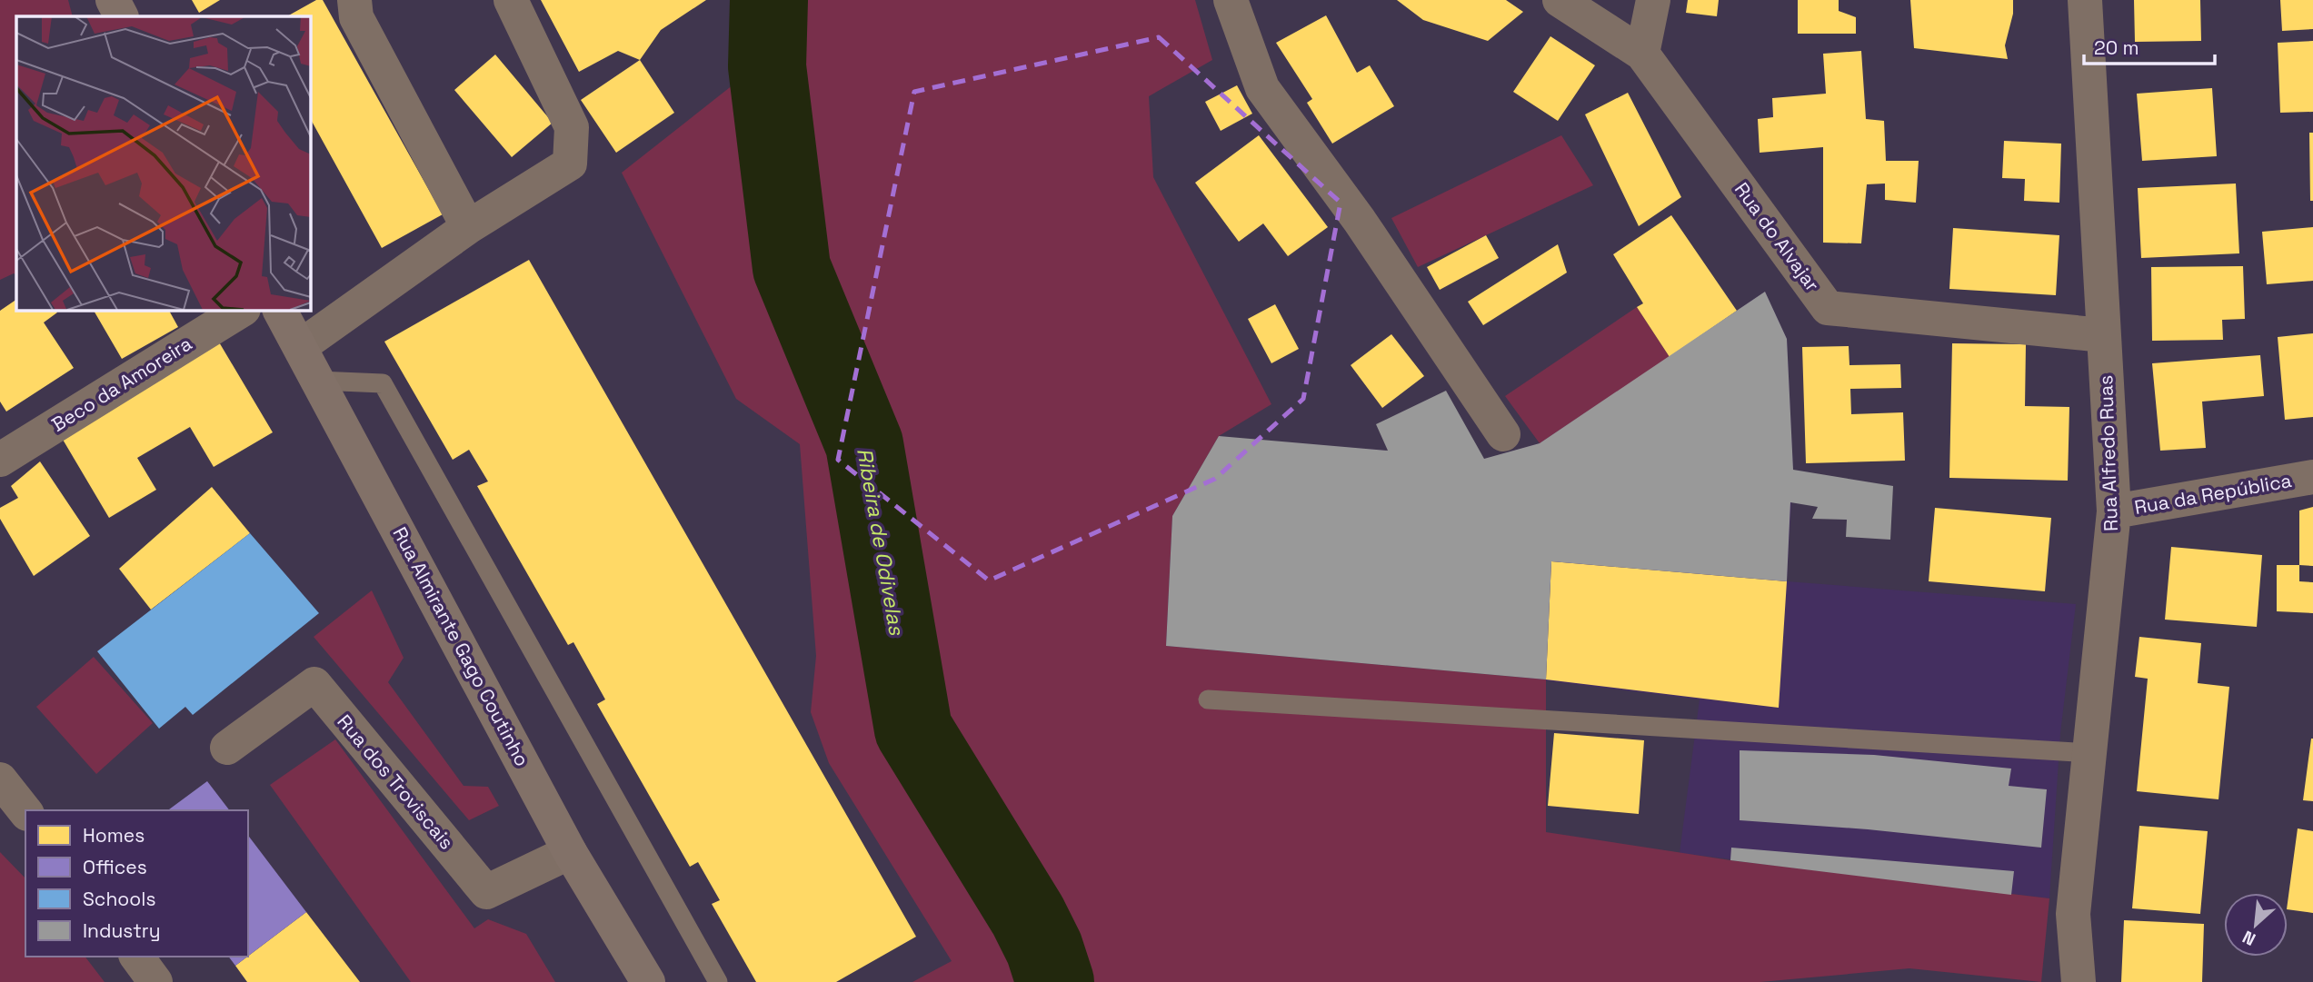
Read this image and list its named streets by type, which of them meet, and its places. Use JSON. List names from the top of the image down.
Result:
{
  "streets": {
    "main road": ["Rua Almirante Gago Coutinho"],
    "street": [
      "Rua do Alvajar",
      "Beco da Amoreira",
      "Rua Alfredo Ruas",
      "Rua da República",
      "Rua dos Troviscais"
    ]
  },
  "crossings": [
    ["Rua do Alvajar", "Rua Alfredo Ruas"],
    ["Rua Alfredo Ruas", "Rua da República"],
    ["Rua Almirante Gago Coutinho", "Rua dos Troviscais"]
  ],
  "water": ["Ribeira de Odivelas"],
  "legend": [
    "Homes",
    "Offices",
    "Schools",
    "Industry"
  ],
  "scale_bar": "20 m",
  "north": "bottom left"
}
